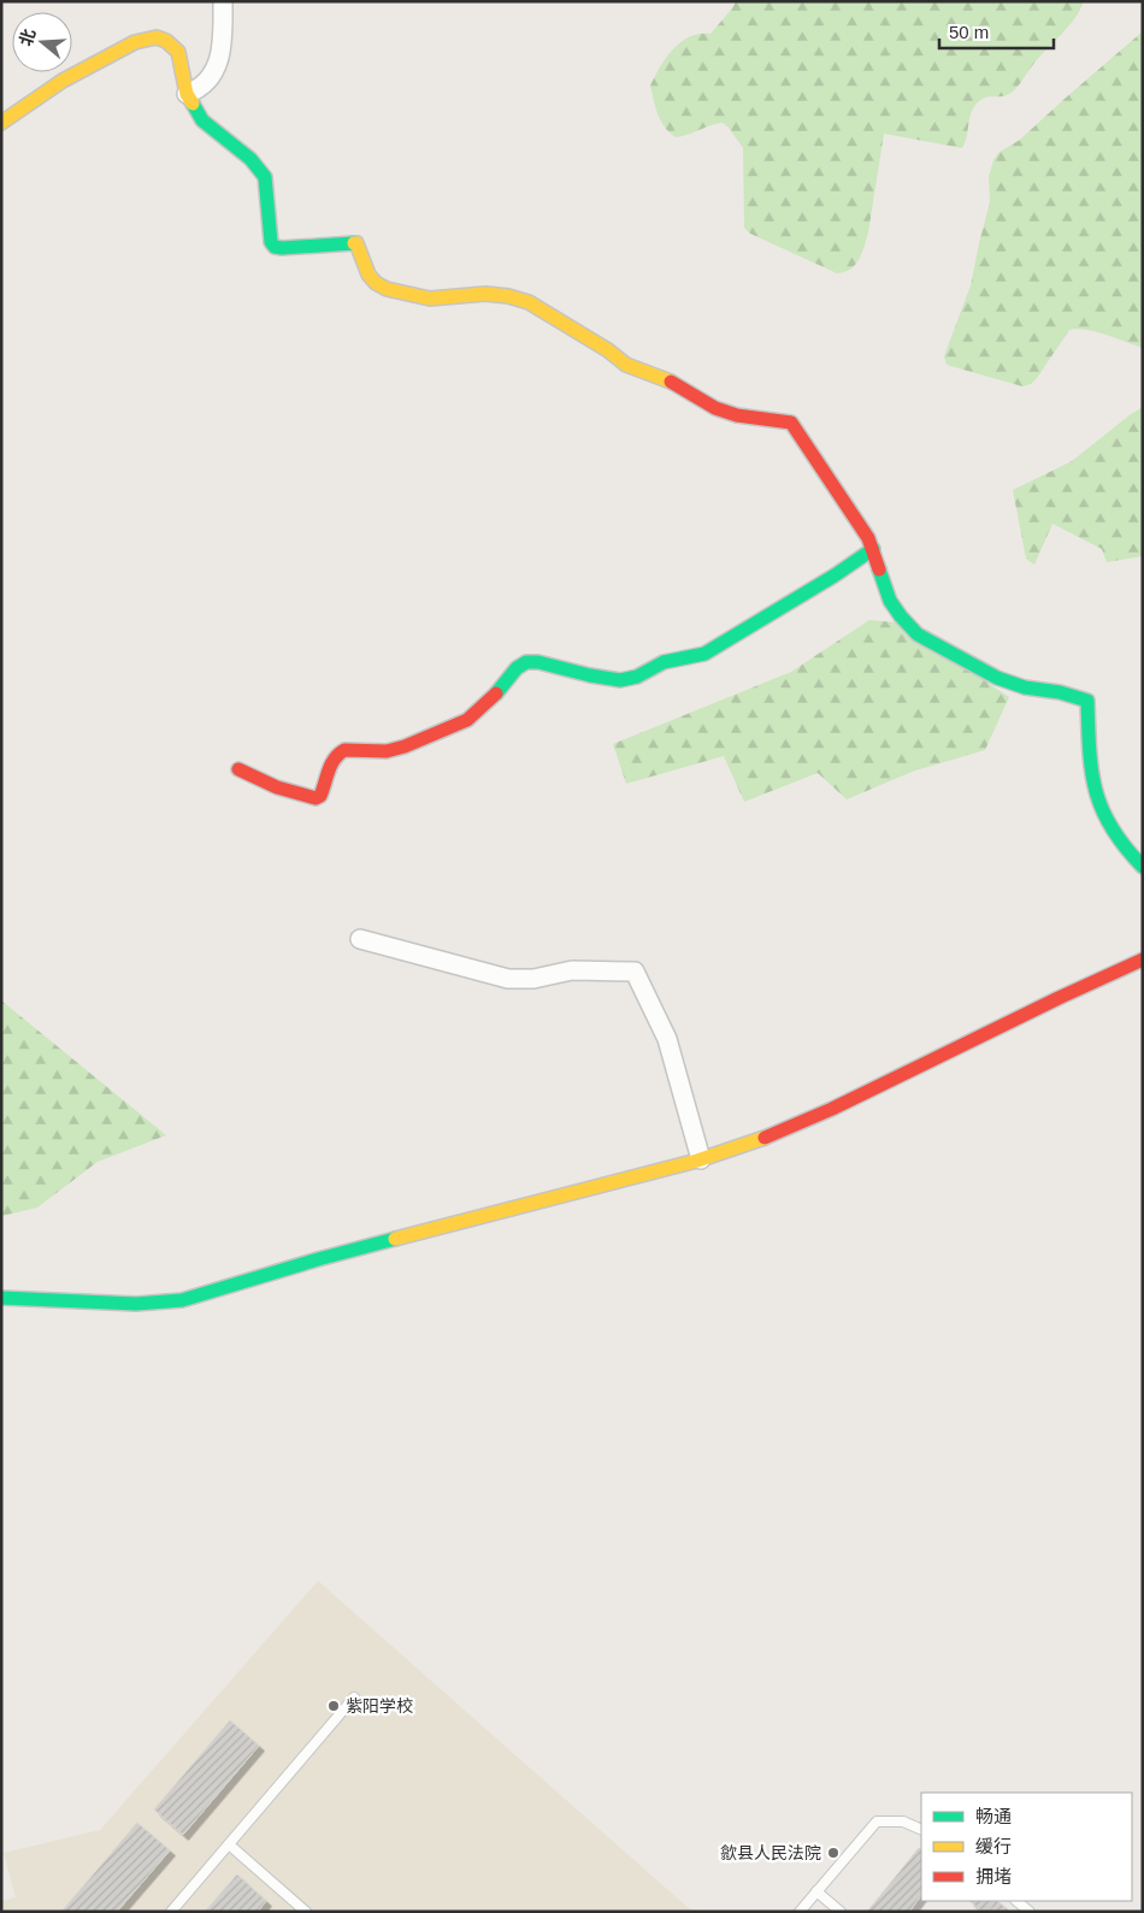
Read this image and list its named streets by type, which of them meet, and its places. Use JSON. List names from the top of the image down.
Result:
{
  "places": ["紫阳学校", "歙县人民法院"],
  "legend": ["畅通", "缓行", "拥堵"],
  "scale_bar": "50 m",
  "north": "left"
}
